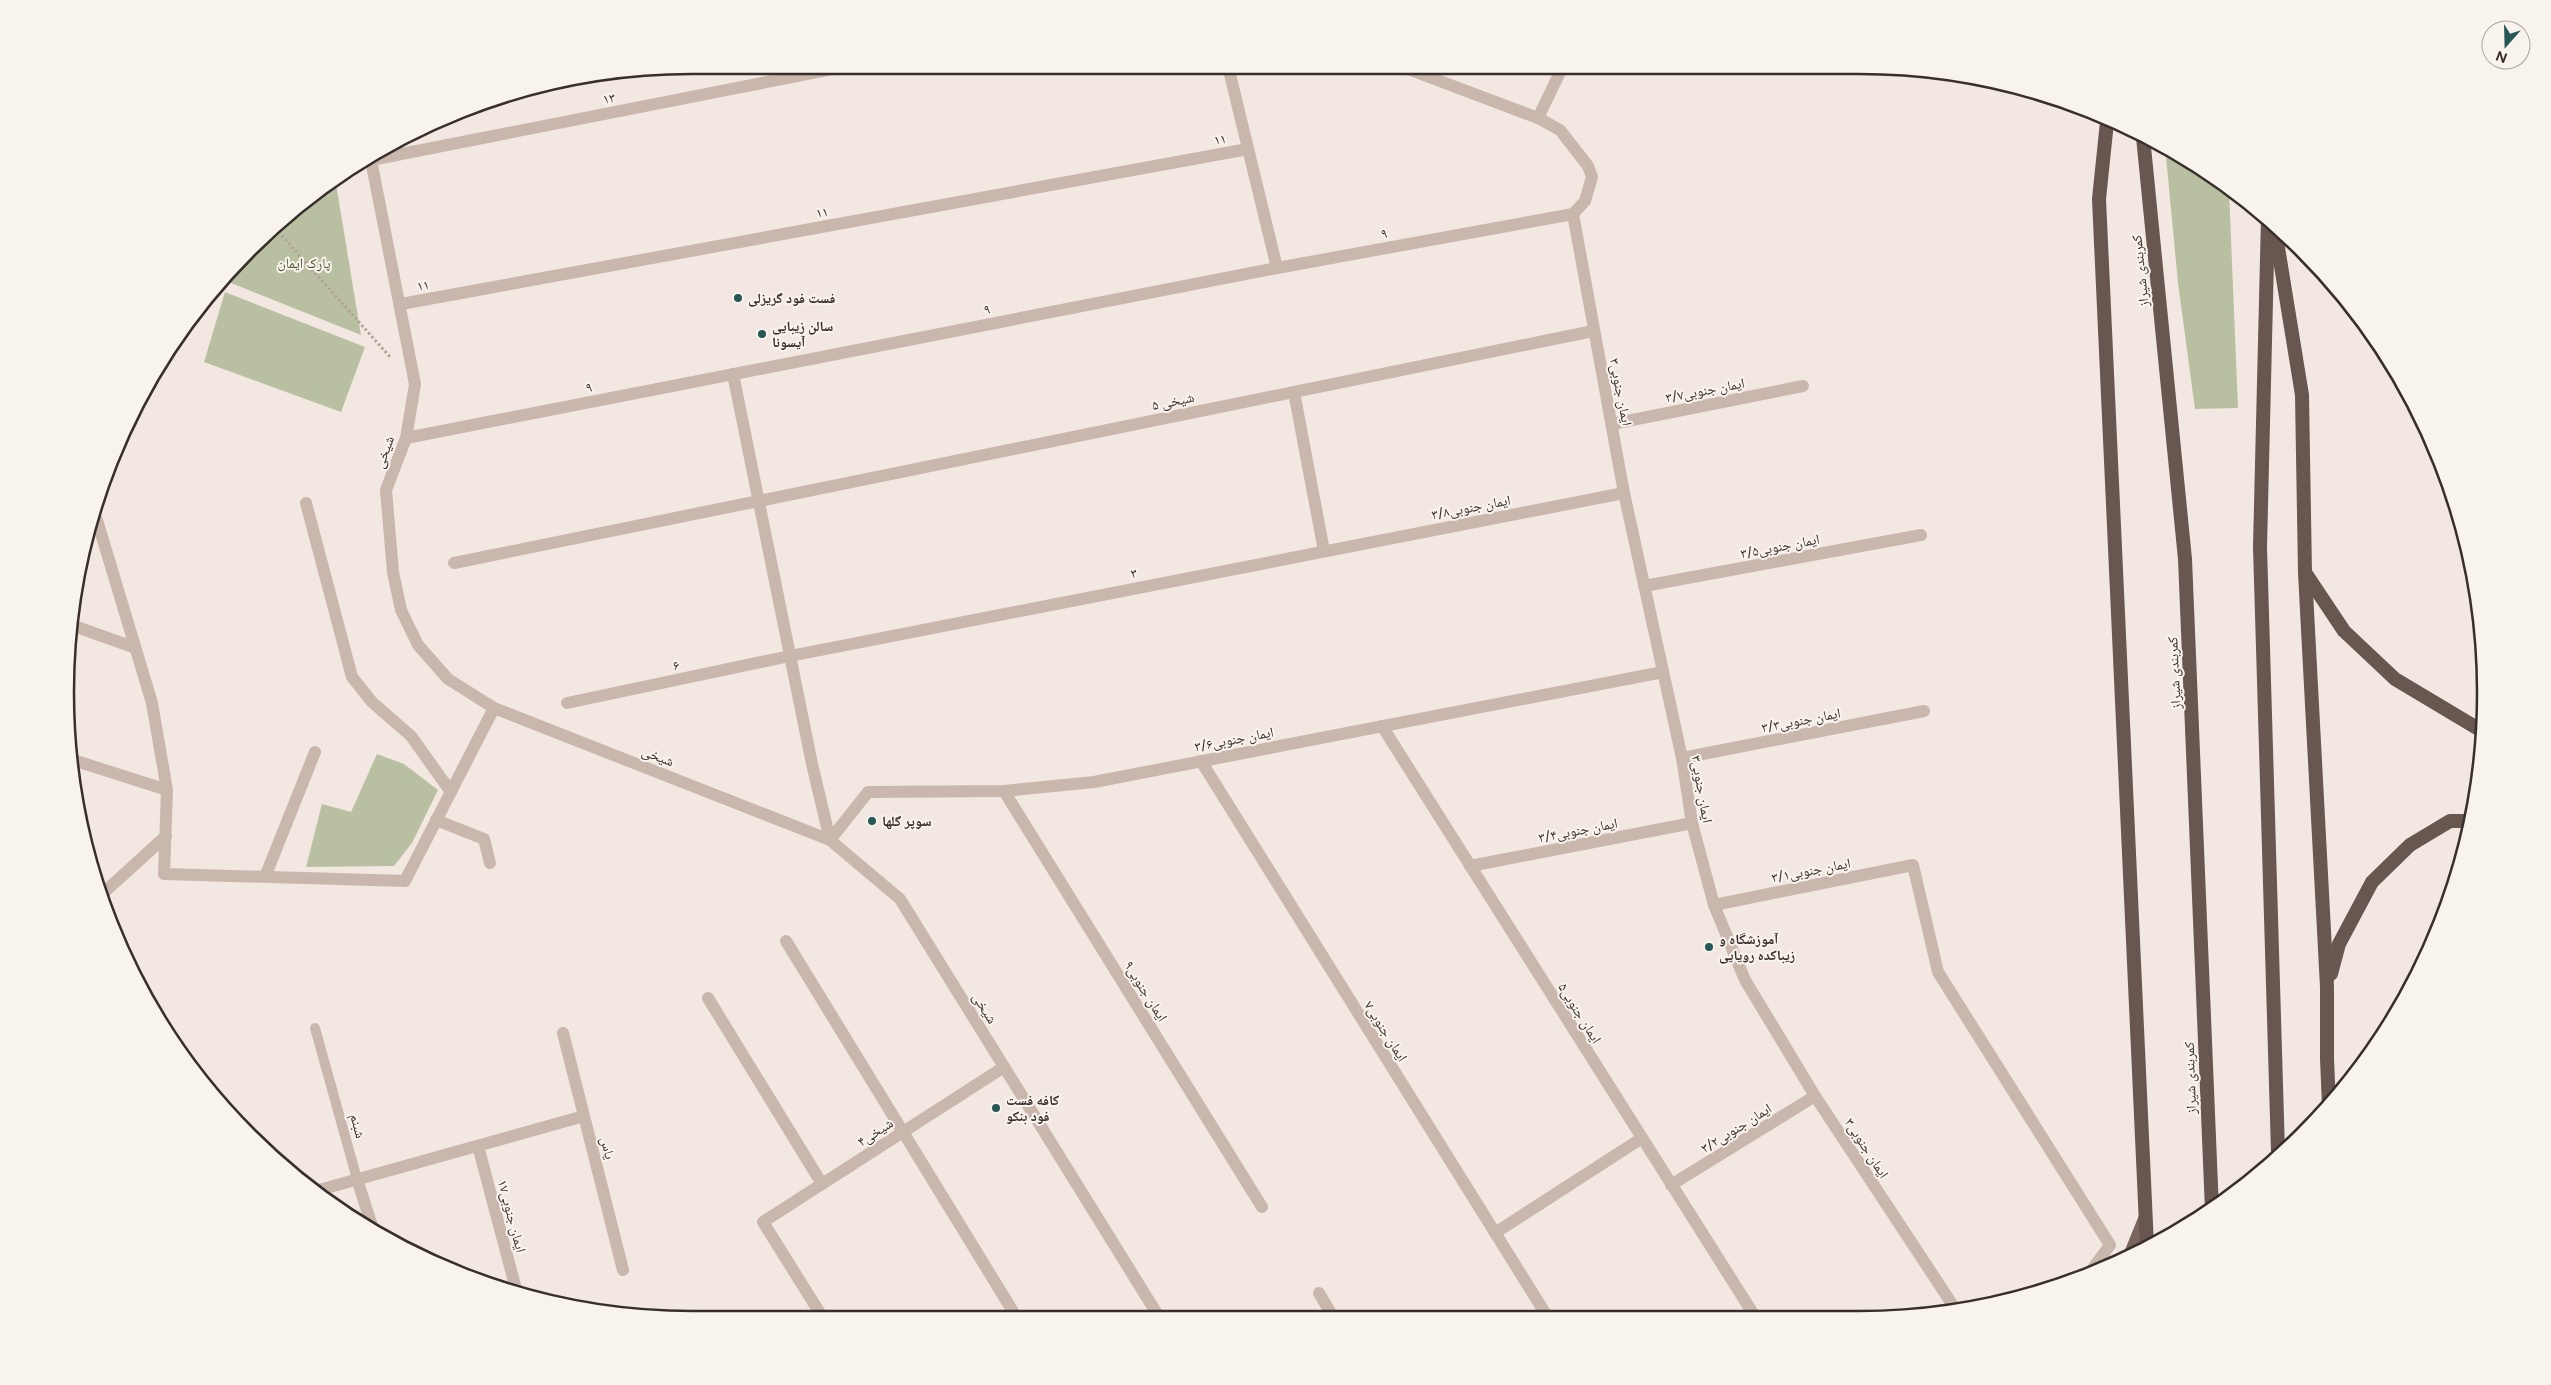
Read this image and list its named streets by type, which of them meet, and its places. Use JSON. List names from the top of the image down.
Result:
{
  "streets": {
    "highway": ["کمربندی شیراز"],
    "street": [
      "۱۳",
      "۱۱",
      "۹",
      "ایمان جنوبی۳/۷",
      "ایمان جنوبی۳",
      "شیخی ۵",
      "شیخی",
      "ایمان جنوبی۳/۸",
      "ایمان جنوبی۳/۵",
      "۳",
      "۶",
      "ایمان جنوبی۳/۳",
      "ایمان جنوبی۳/۶",
      "ایمان جنوبی۳/۴",
      "ایمان جنوبی۳/۱",
      "ایمان جنوبی۹",
      "ایمان جنوبی۵",
      "ایمان جنوبی۷",
      "شبنم",
      "ایمان جنوبی۳/۲",
      "شیخی۴",
      "یاس",
      "ایمان جنوبی۱۷"
    ]
  },
  "crossings": [
    ["۱۱", "شیخی"],
    ["۹", "ایمان جنوبی۳"],
    ["۹", "شیخی"],
    ["ایمان جنوبی۳/۷", "ایمان جنوبی۳"],
    ["ایمان جنوبی۳", "شیخی ۵"],
    ["ایمان جنوبی۳", "ایمان جنوبی۳/۸"],
    ["ایمان جنوبی۳", "ایمان جنوبی۳/۵"],
    ["ایمان جنوبی۳", "ایمان جنوبی۳/۳"],
    ["ایمان جنوبی۳", "ایمان جنوبی۳/۶"],
    ["ایمان جنوبی۳", "ایمان جنوبی۳/۴"],
    ["ایمان جنوبی۳", "ایمان جنوبی۳/۱"],
    ["ایمان جنوبی۳", "ایمان جنوبی۳/۲"],
    ["شیخی", "ایمان جنوبی۳/۶"],
    ["شیخی", "شیخی۴"],
    ["ایمان جنوبی۳/۸", "۳"],
    ["۳", "۶"],
    ["ایمان جنوبی۳/۶", "ایمان جنوبی۹"],
    ["ایمان جنوبی۳/۶", "ایمان جنوبی۵"],
    ["ایمان جنوبی۳/۶", "ایمان جنوبی۷"],
    ["ایمان جنوبی۳/۴", "ایمان جنوبی۵"],
    ["ایمان جنوبی۵", "ایمان جنوبی۳/۲"]
  ],
  "parks": ["پارک ایمان"],
  "places": [
    "فست فود گریزلی",
    "سالن زیبایی آیسونا",
    "سوپر گلها",
    "آموزشگاه و زیباکده رویایی",
    "کافه فست فود بنکو"
  ],
  "north": "bottom"
}
